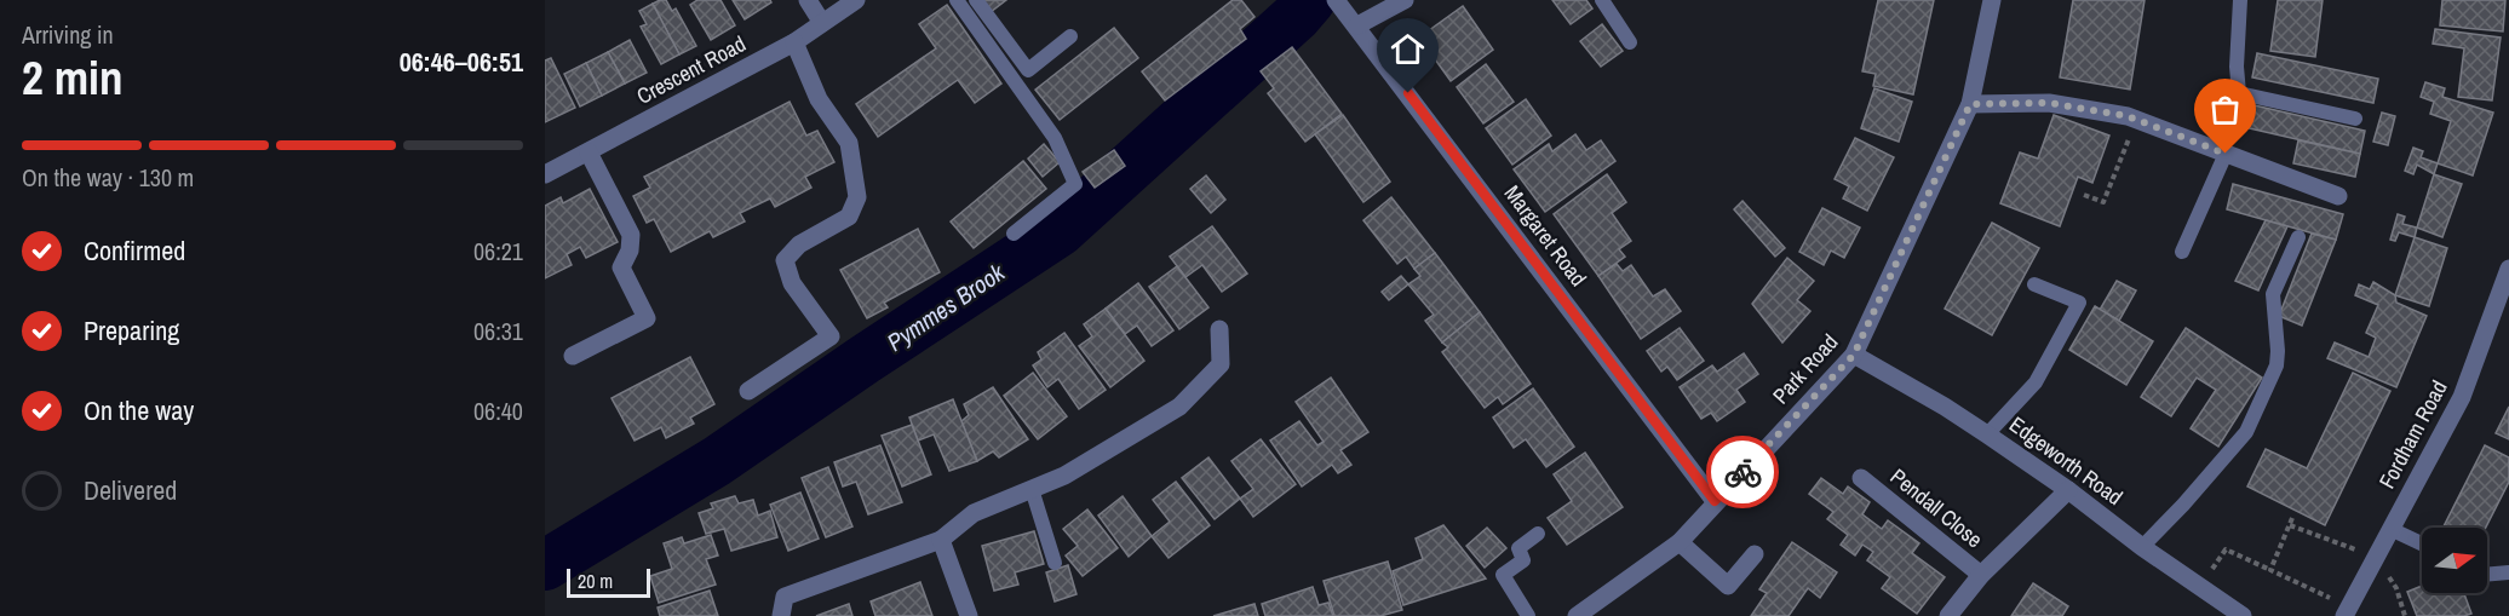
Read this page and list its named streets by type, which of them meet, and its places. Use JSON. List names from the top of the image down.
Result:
{
  "streets": {
    "street": [
      "Crescent Road",
      "Margaret Road",
      "Park Road",
      "Fordham Road",
      "Edgeworth Road",
      "Pendall Close"
    ]
  },
  "crossings": [
    ["Margaret Road", "Park Road"],
    ["Park Road", "Edgeworth Road"],
    ["Edgeworth Road", "Pendall Close"]
  ],
  "water": ["Pymmes Brook"],
  "scale_bar": "20 m",
  "north": "right",
  "page": {
    "heading": ["2 min", "Arriving in", "06:46–06:51"],
    "bar": "On the way · 130 m",
    "list": [
      ["Confirmed", "06:21"],
      ["Preparing", "06:31"],
      ["On the way", "06:40"],
      "Delivered"
    ],
    "scale": "20 m"
  }
}
